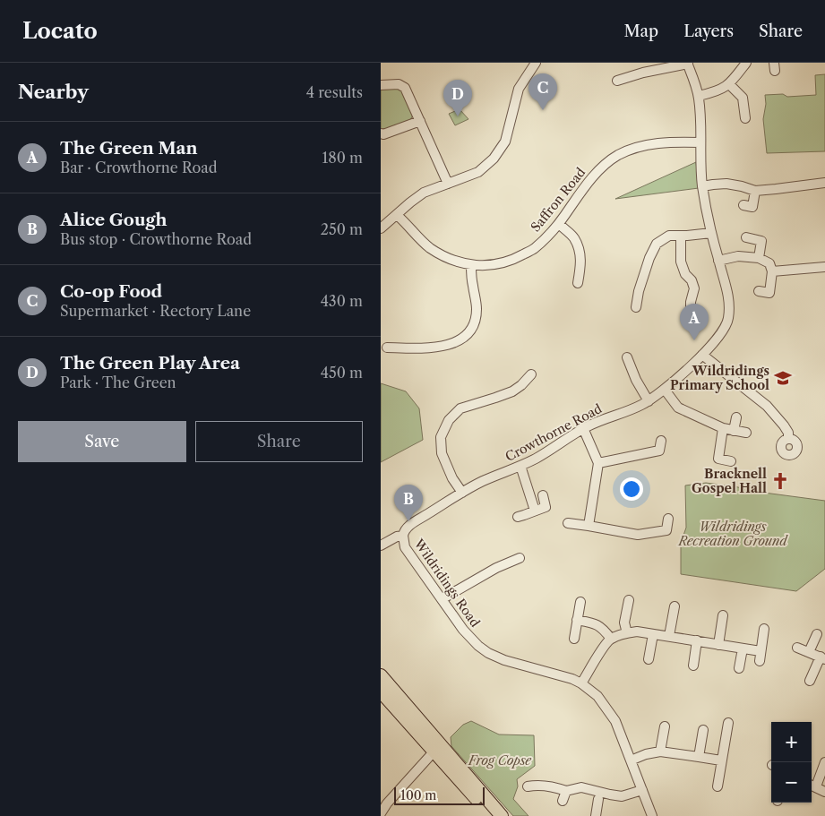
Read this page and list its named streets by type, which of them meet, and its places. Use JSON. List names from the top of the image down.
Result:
{
  "streets": {
    "street": ["Saffron Road", "Crowthorne Road", "Wildridings Road"]
  },
  "crossings": [
    ["Saffron Road", "Crowthorne Road"],
    ["Crowthorne Road", "Wildridings Road"]
  ],
  "parks": ["Wildridings Recreation Ground", "Frog Copse"],
  "places": {
    "school or university": ["Wildridings Primary School"],
    "church": ["Bracknell Gospel Hall"]
  },
  "scale_bar": "100 m",
  "page": {
    "header": "Locato",
    "nav": ["Map", "Layers", "Share"],
    "heading": ["Nearby", "4 results"],
    "pins": [
      "C",
      "D",
      "A",
      "B"
    ],
    "list": [
      {
        "mark": "A",
        "name": "The Green Man",
        "note": "Bar · Crowthorne Road",
        "value": "180 m"
      },
      {
        "mark": "B",
        "name": "Alice Gough",
        "note": "Bus stop · Crowthorne Road",
        "value": "250 m"
      },
      {
        "mark": "C",
        "name": "Co-op Food",
        "note": "Supermarket · Rectory Lane",
        "value": "430 m"
      },
      {
        "mark": "D",
        "name": "The Green Play Area",
        "note": "Park · The Green",
        "value": "450 m"
      }
    ],
    "buttons": ["Save", "Share"],
    "map_buttons": ["+", "−"],
    "scale": "100 m"
  }
}
